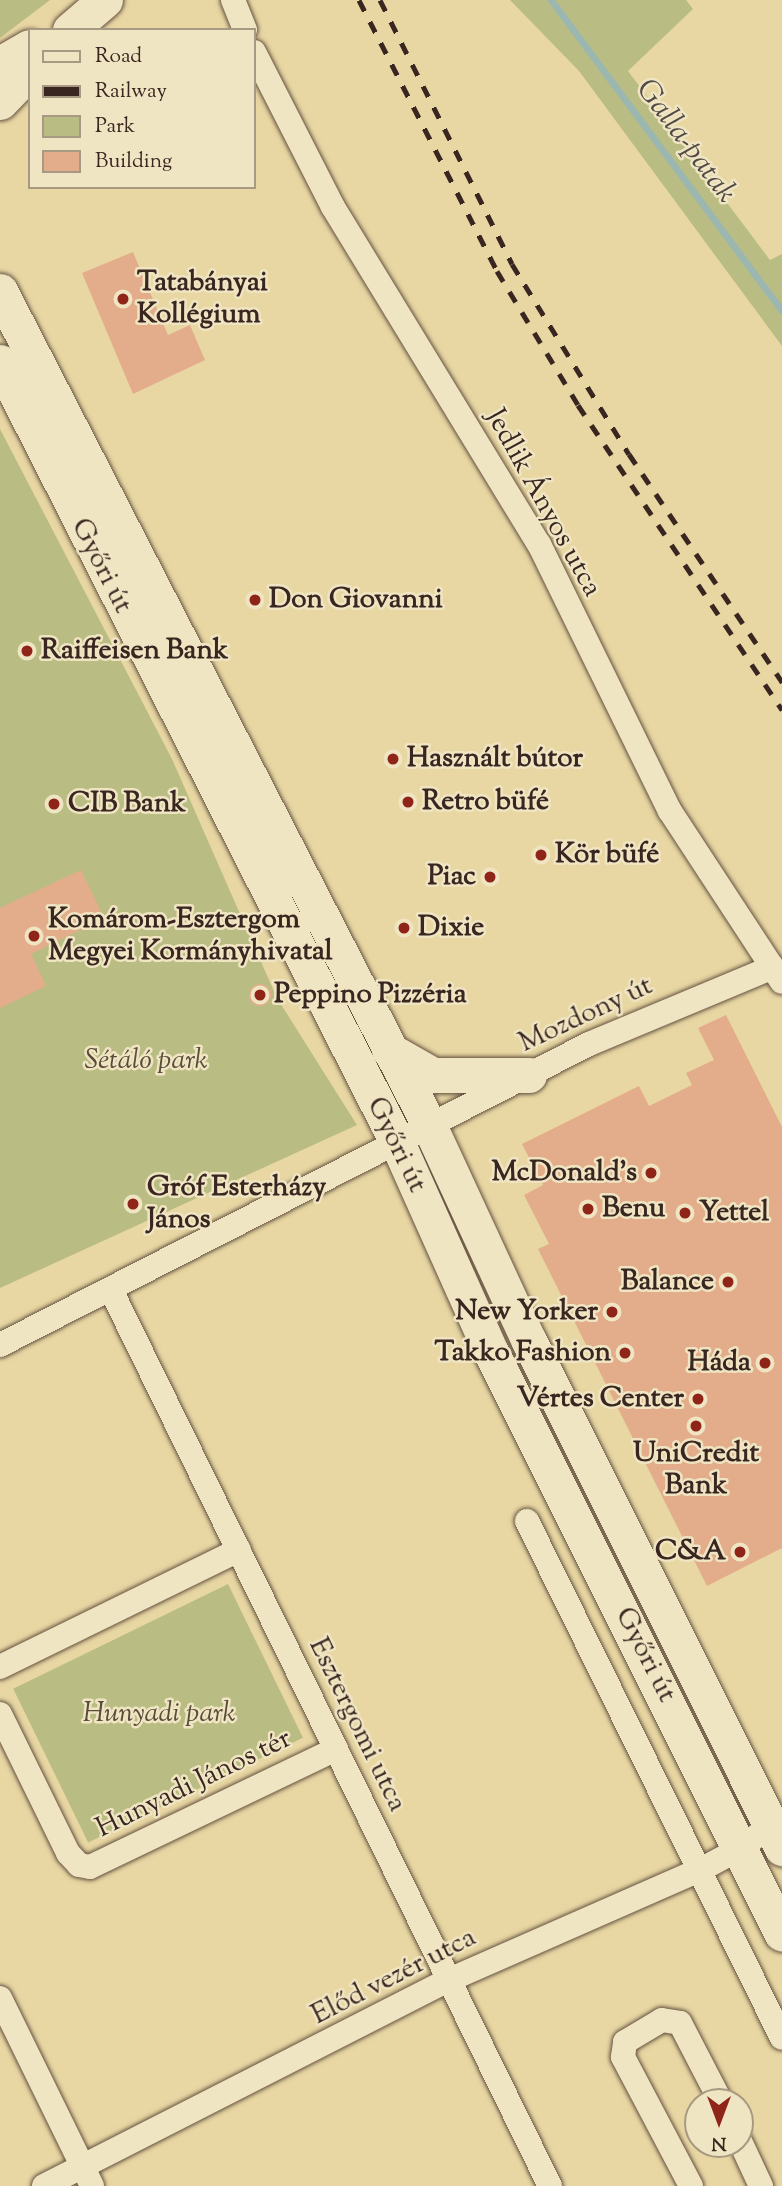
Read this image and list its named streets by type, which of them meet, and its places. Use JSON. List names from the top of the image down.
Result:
{
  "streets": {
    "street": [
      "Jedlik Ányos utca",
      "Győri út",
      "Mozdony út",
      "Esztergomi utca",
      "Hunyadi János tér",
      "Előd vezér utca"
    ]
  },
  "crossings": [
    ["Jedlik Ányos utca", "Mozdony út"],
    ["Győri út", "Mozdony út"],
    ["Győri út", "Előd vezér utca"],
    ["Mozdony út", "Esztergomi utca"],
    ["Esztergomi utca", "Hunyadi János tér"],
    ["Esztergomi utca", "Előd vezér utca"]
  ],
  "water": ["Galla-patak"],
  "parks": ["Sétáló park", "Hunyadi park"],
  "places": [
    "Tatabányai Kollégium",
    "Don Giovanni",
    "Raiffeisen Bank",
    "Használt bútor",
    "Retro büfé",
    "CIB Bank",
    "Kör büfé",
    "Piac",
    "Dixie",
    "Komárom-Esztergom Megyei Kormányhivatal",
    "Peppino Pizzéria",
    "McDonald's",
    "Gróf Esterházy János",
    "Benu",
    "Yettel",
    "Balance",
    "New Yorker",
    "Takko Fashion",
    "Háda",
    "Vértes Center",
    "UniCredit Bank",
    "C&A"
  ],
  "legend": [
    "Road",
    "Railway",
    "Park",
    "Building"
  ],
  "north": "bottom"
}
